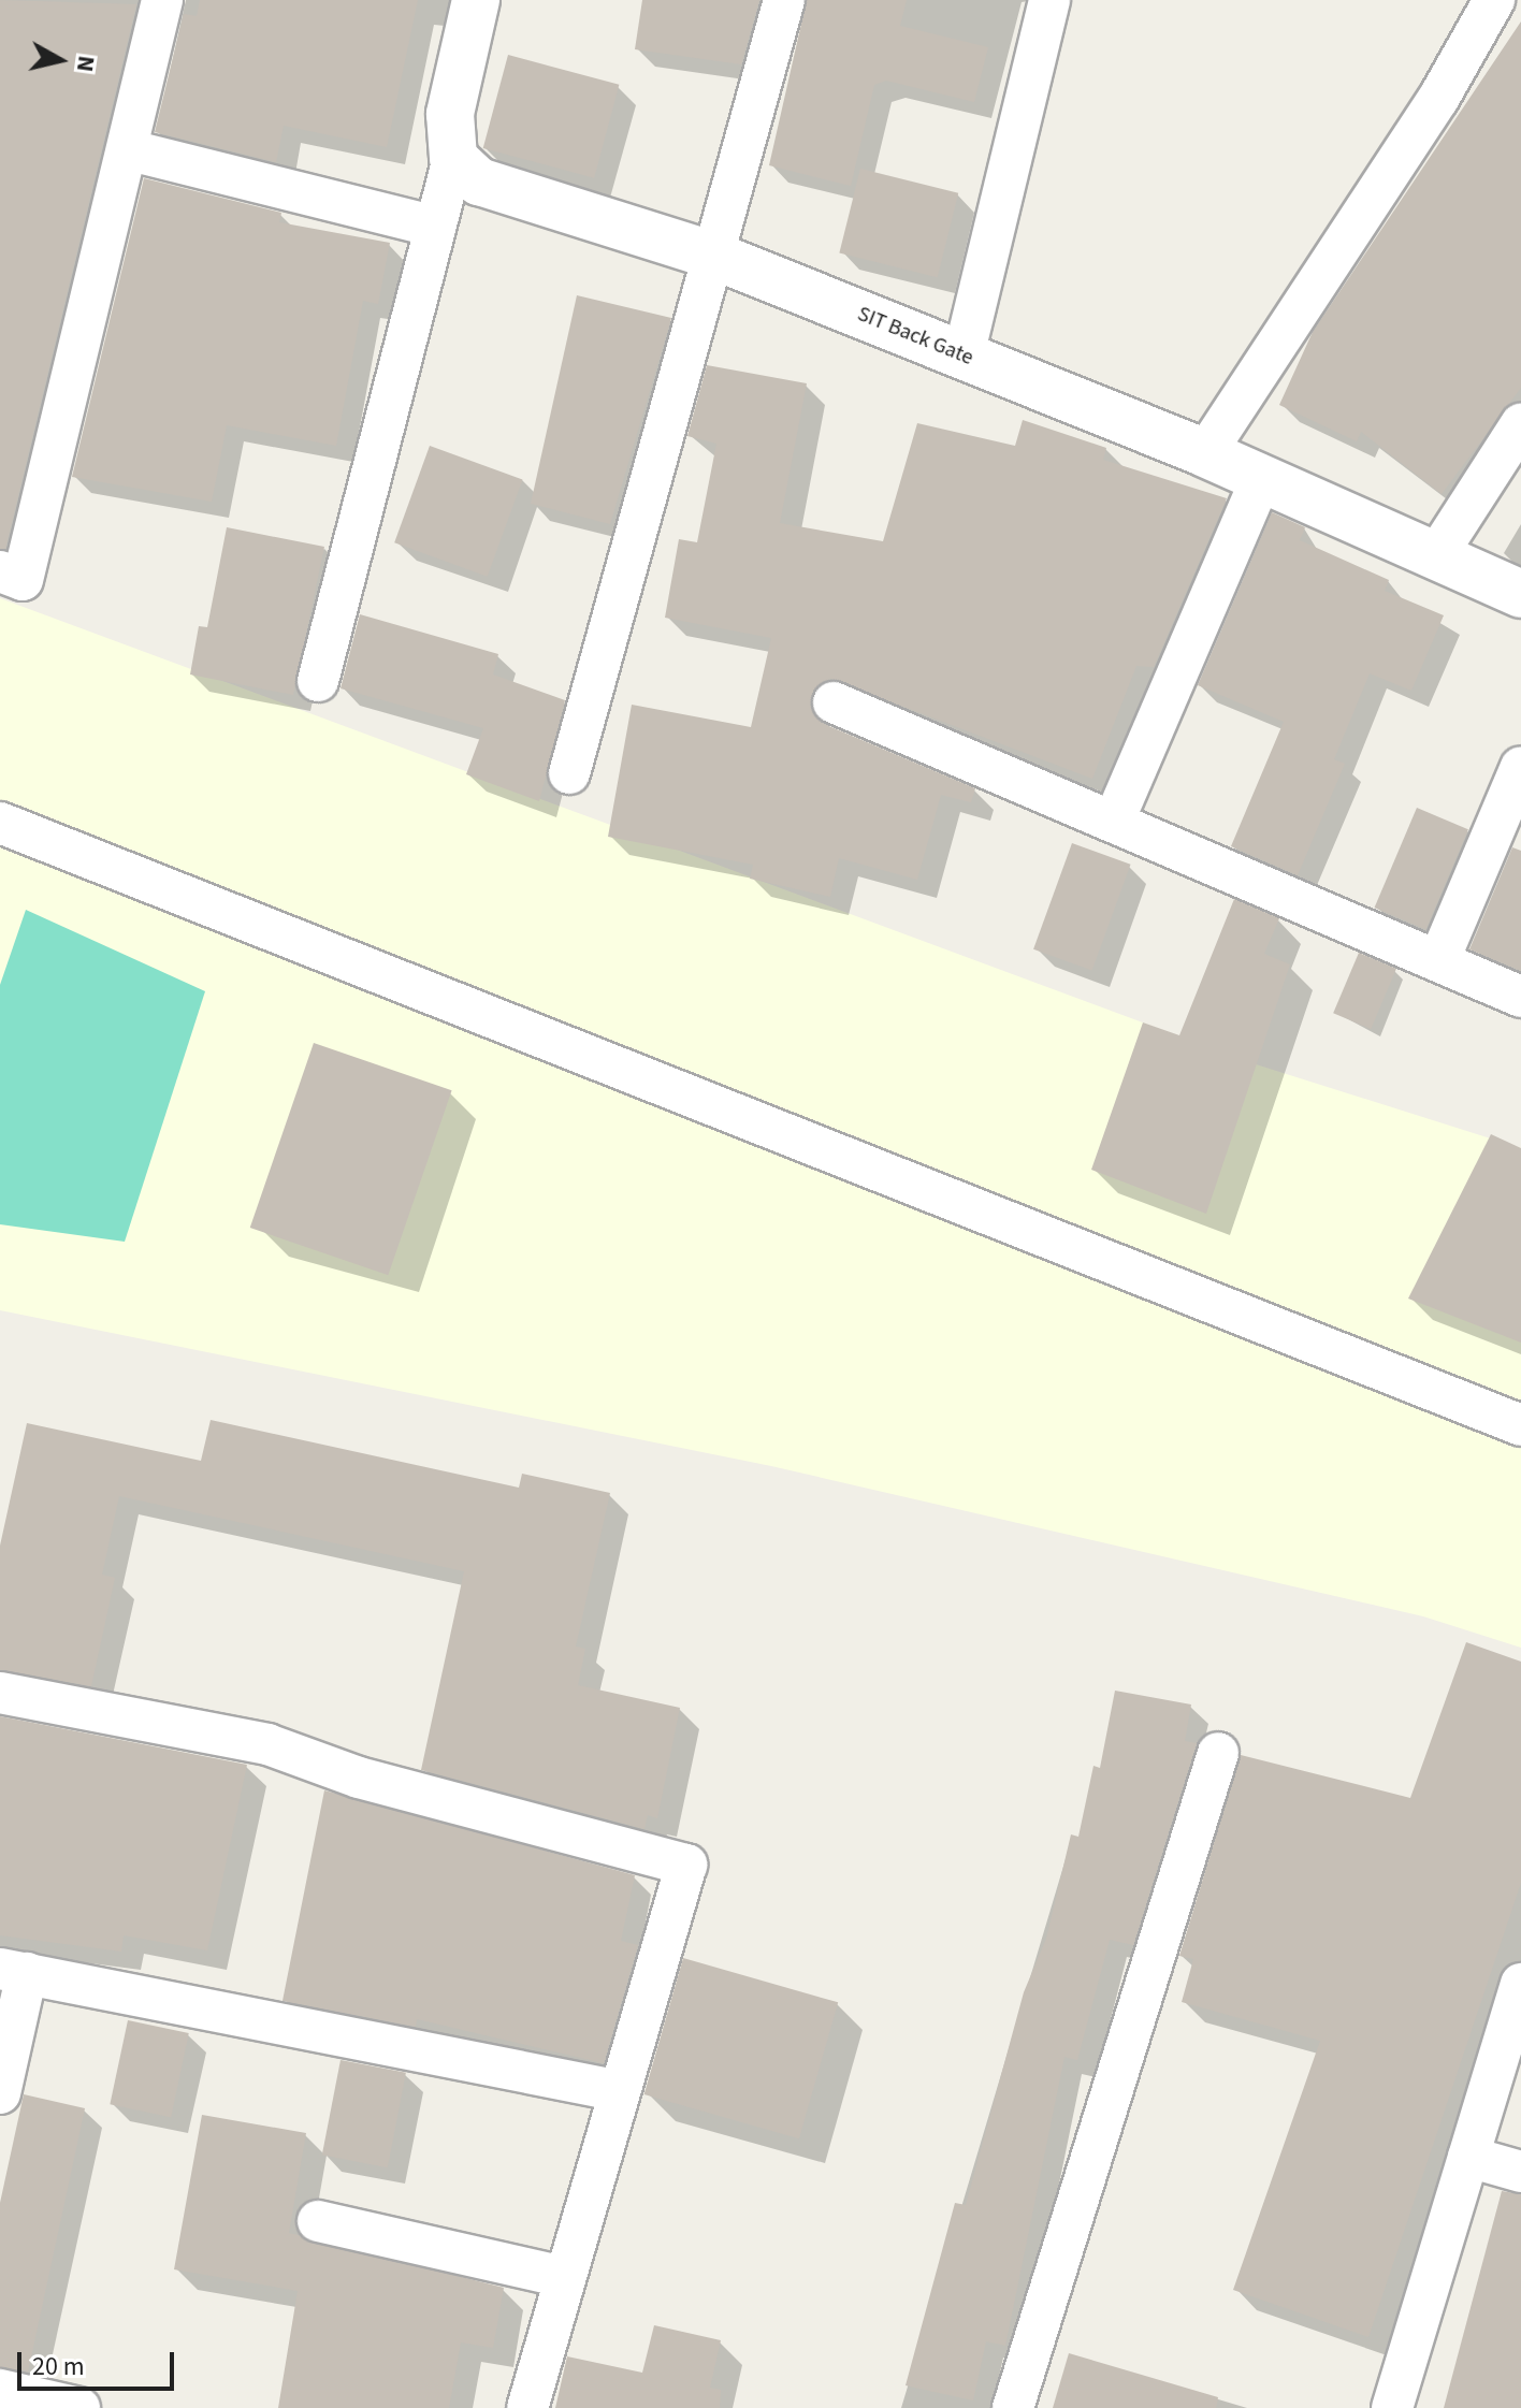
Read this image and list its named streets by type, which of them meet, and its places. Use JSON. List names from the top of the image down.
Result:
{
  "streets": {
    "street": ["SIT Back Gate"]
  },
  "scale_bar": "20 m",
  "north": "right"
}
